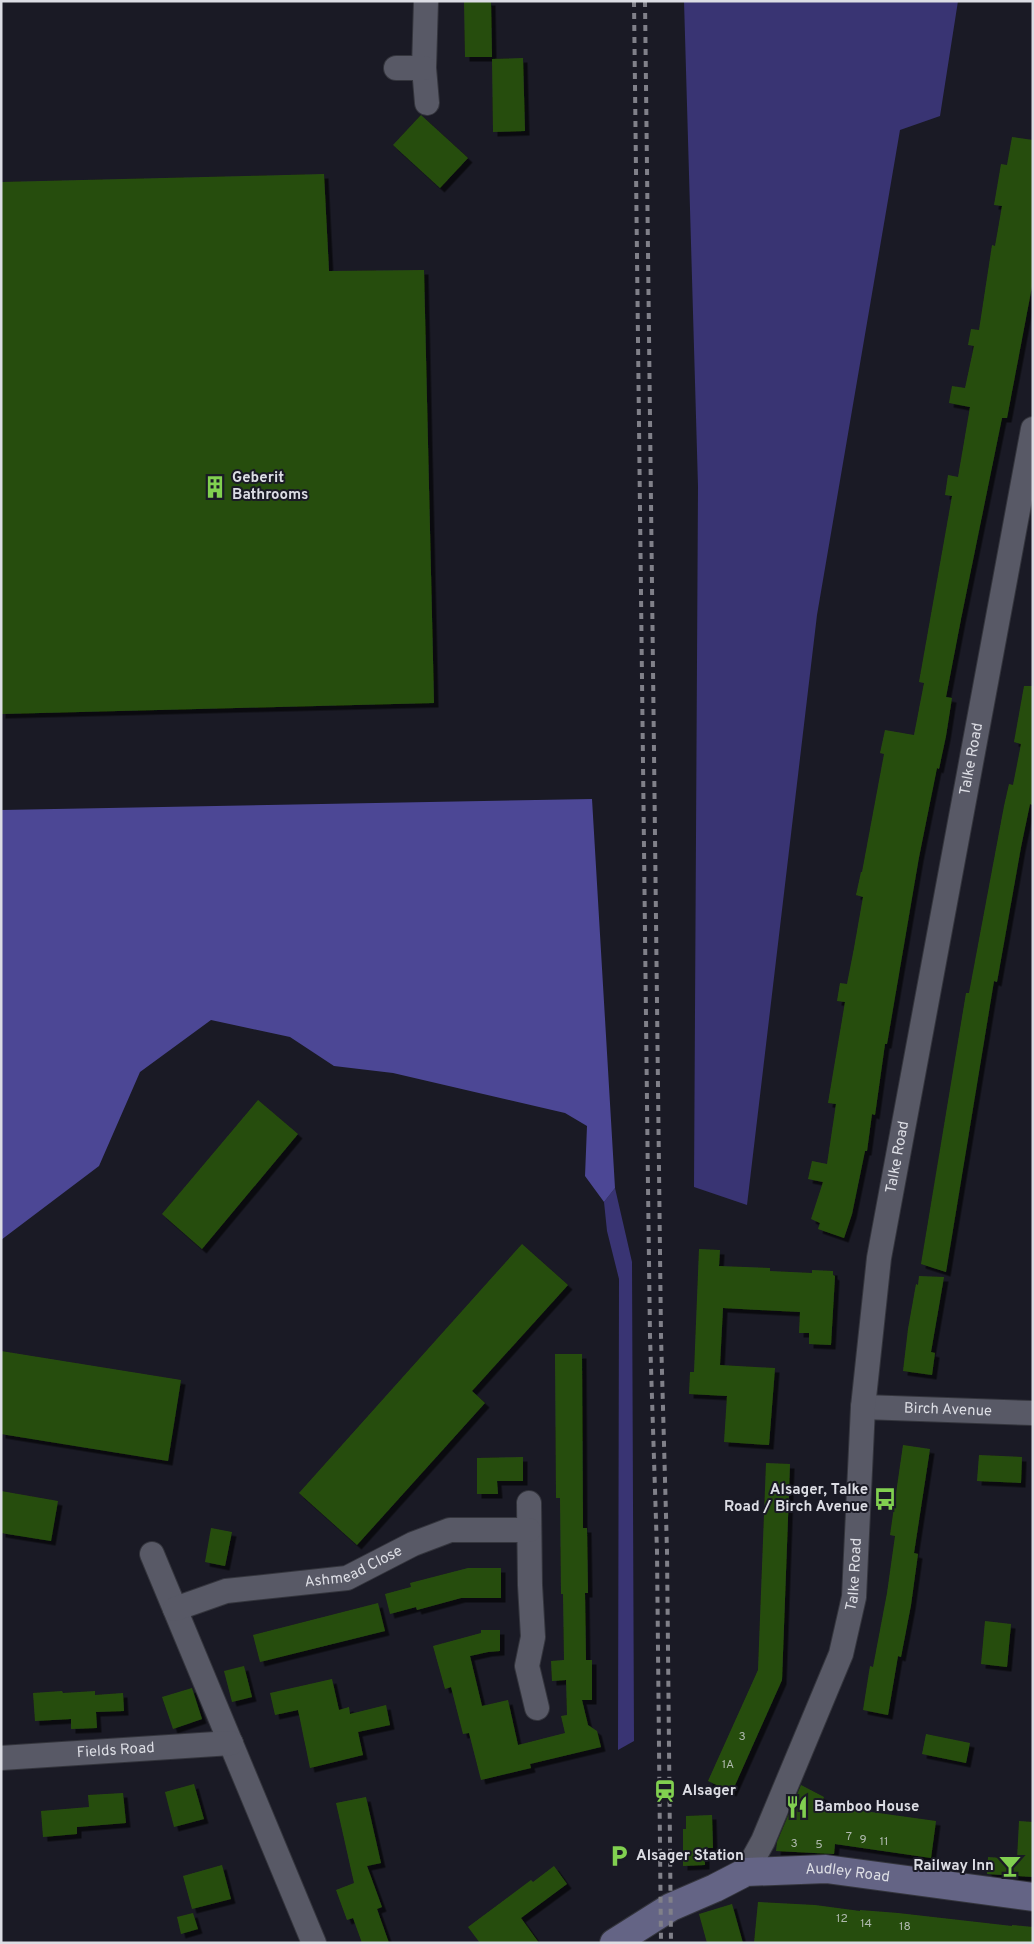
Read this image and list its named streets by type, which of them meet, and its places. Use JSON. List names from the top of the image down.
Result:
{
  "streets": {
    "street": [
      "Talke Road",
      "Birch Avenue",
      "Ashmead Close",
      "Fields Road",
      "Audley Road"
    ]
  },
  "crossings": [
    ["Talke Road", "Birch Avenue"],
    ["Talke Road", "Audley Road"]
  ],
  "places": {
    "building": ["Geberit Bathrooms"],
    "bus stop": ["Alsager, Talke Road / Birch Avenue"],
    "station": ["Alsager"],
    "restaurant": ["Bamboo House"],
    "parking": ["Alsager Station"],
    "bar": ["Railway Inn"]
  },
  "house_numbers": [
    "3",
    "1A",
    "7",
    "9",
    "11",
    "3",
    "5",
    "12",
    "14",
    "18"
  ]
}
